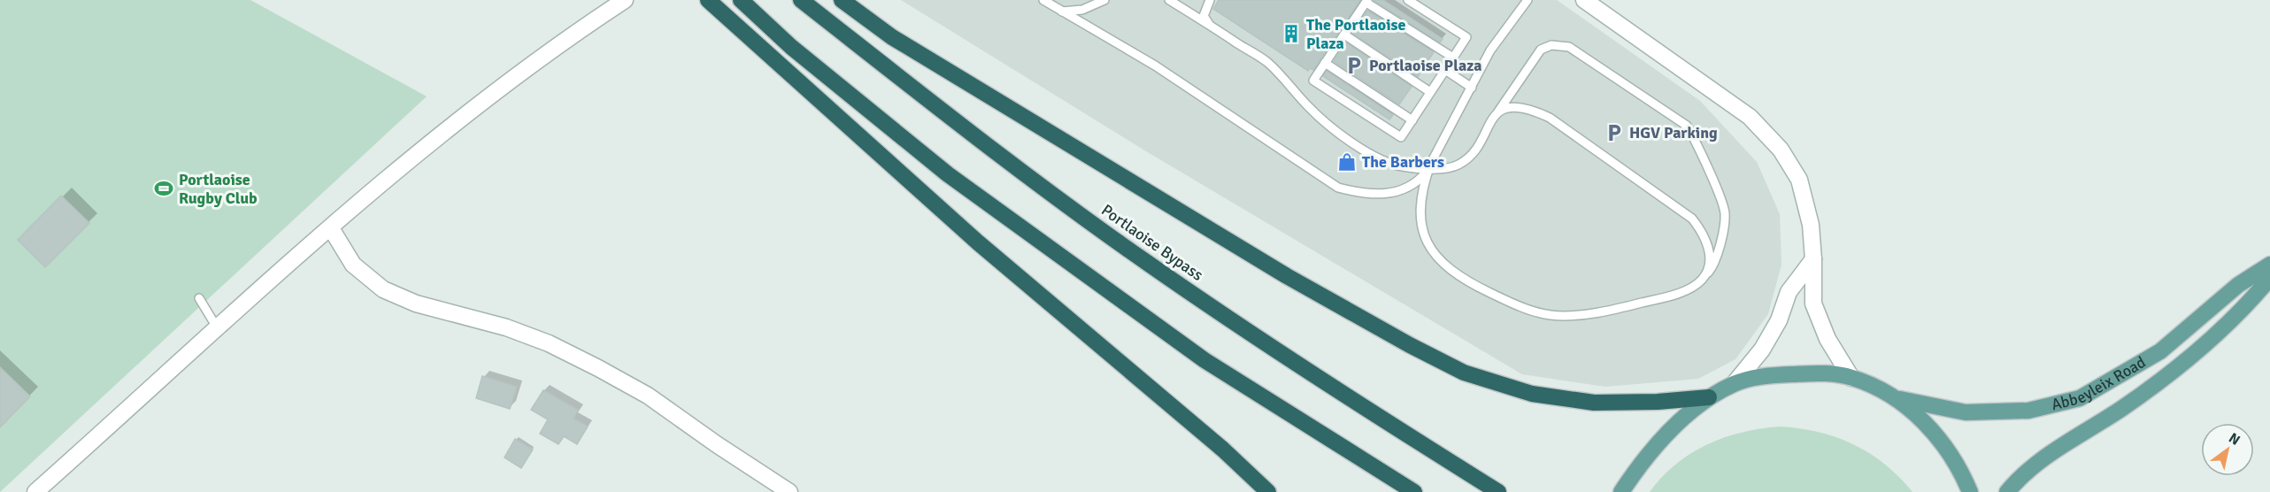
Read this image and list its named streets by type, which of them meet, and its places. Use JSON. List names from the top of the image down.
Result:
{
  "streets": {
    "highway": ["Portlaoise Bypass"],
    "main road": ["Abbeyleix Road"]
  },
  "places": {
    "building": ["The Portlaoise Plaza"],
    "parking": ["Portlaoise Plaza", "HGV Parking"],
    "shop": ["The Barbers"],
    "sports": ["Portlaoise Rugby Club"]
  },
  "north": "top right"
}
